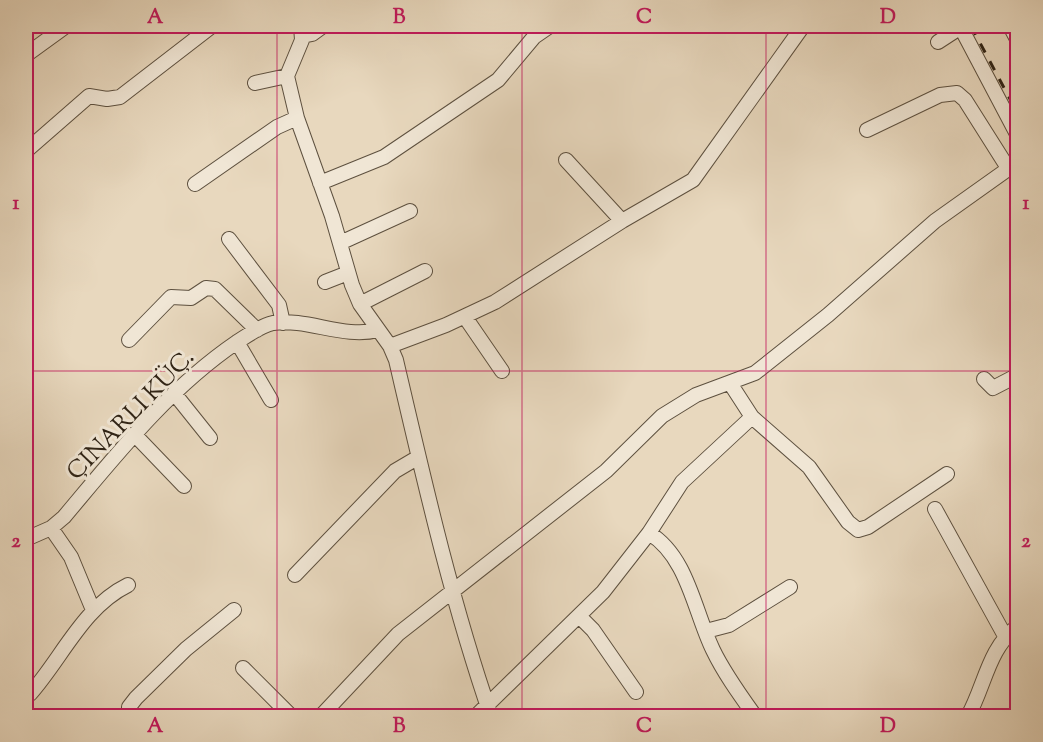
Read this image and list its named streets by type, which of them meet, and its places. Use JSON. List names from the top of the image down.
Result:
{
  "grid": {
    "columns": [
      "A",
      "B",
      "C",
      "D"
    ],
    "rows": ["1", "2"]
  }
}
